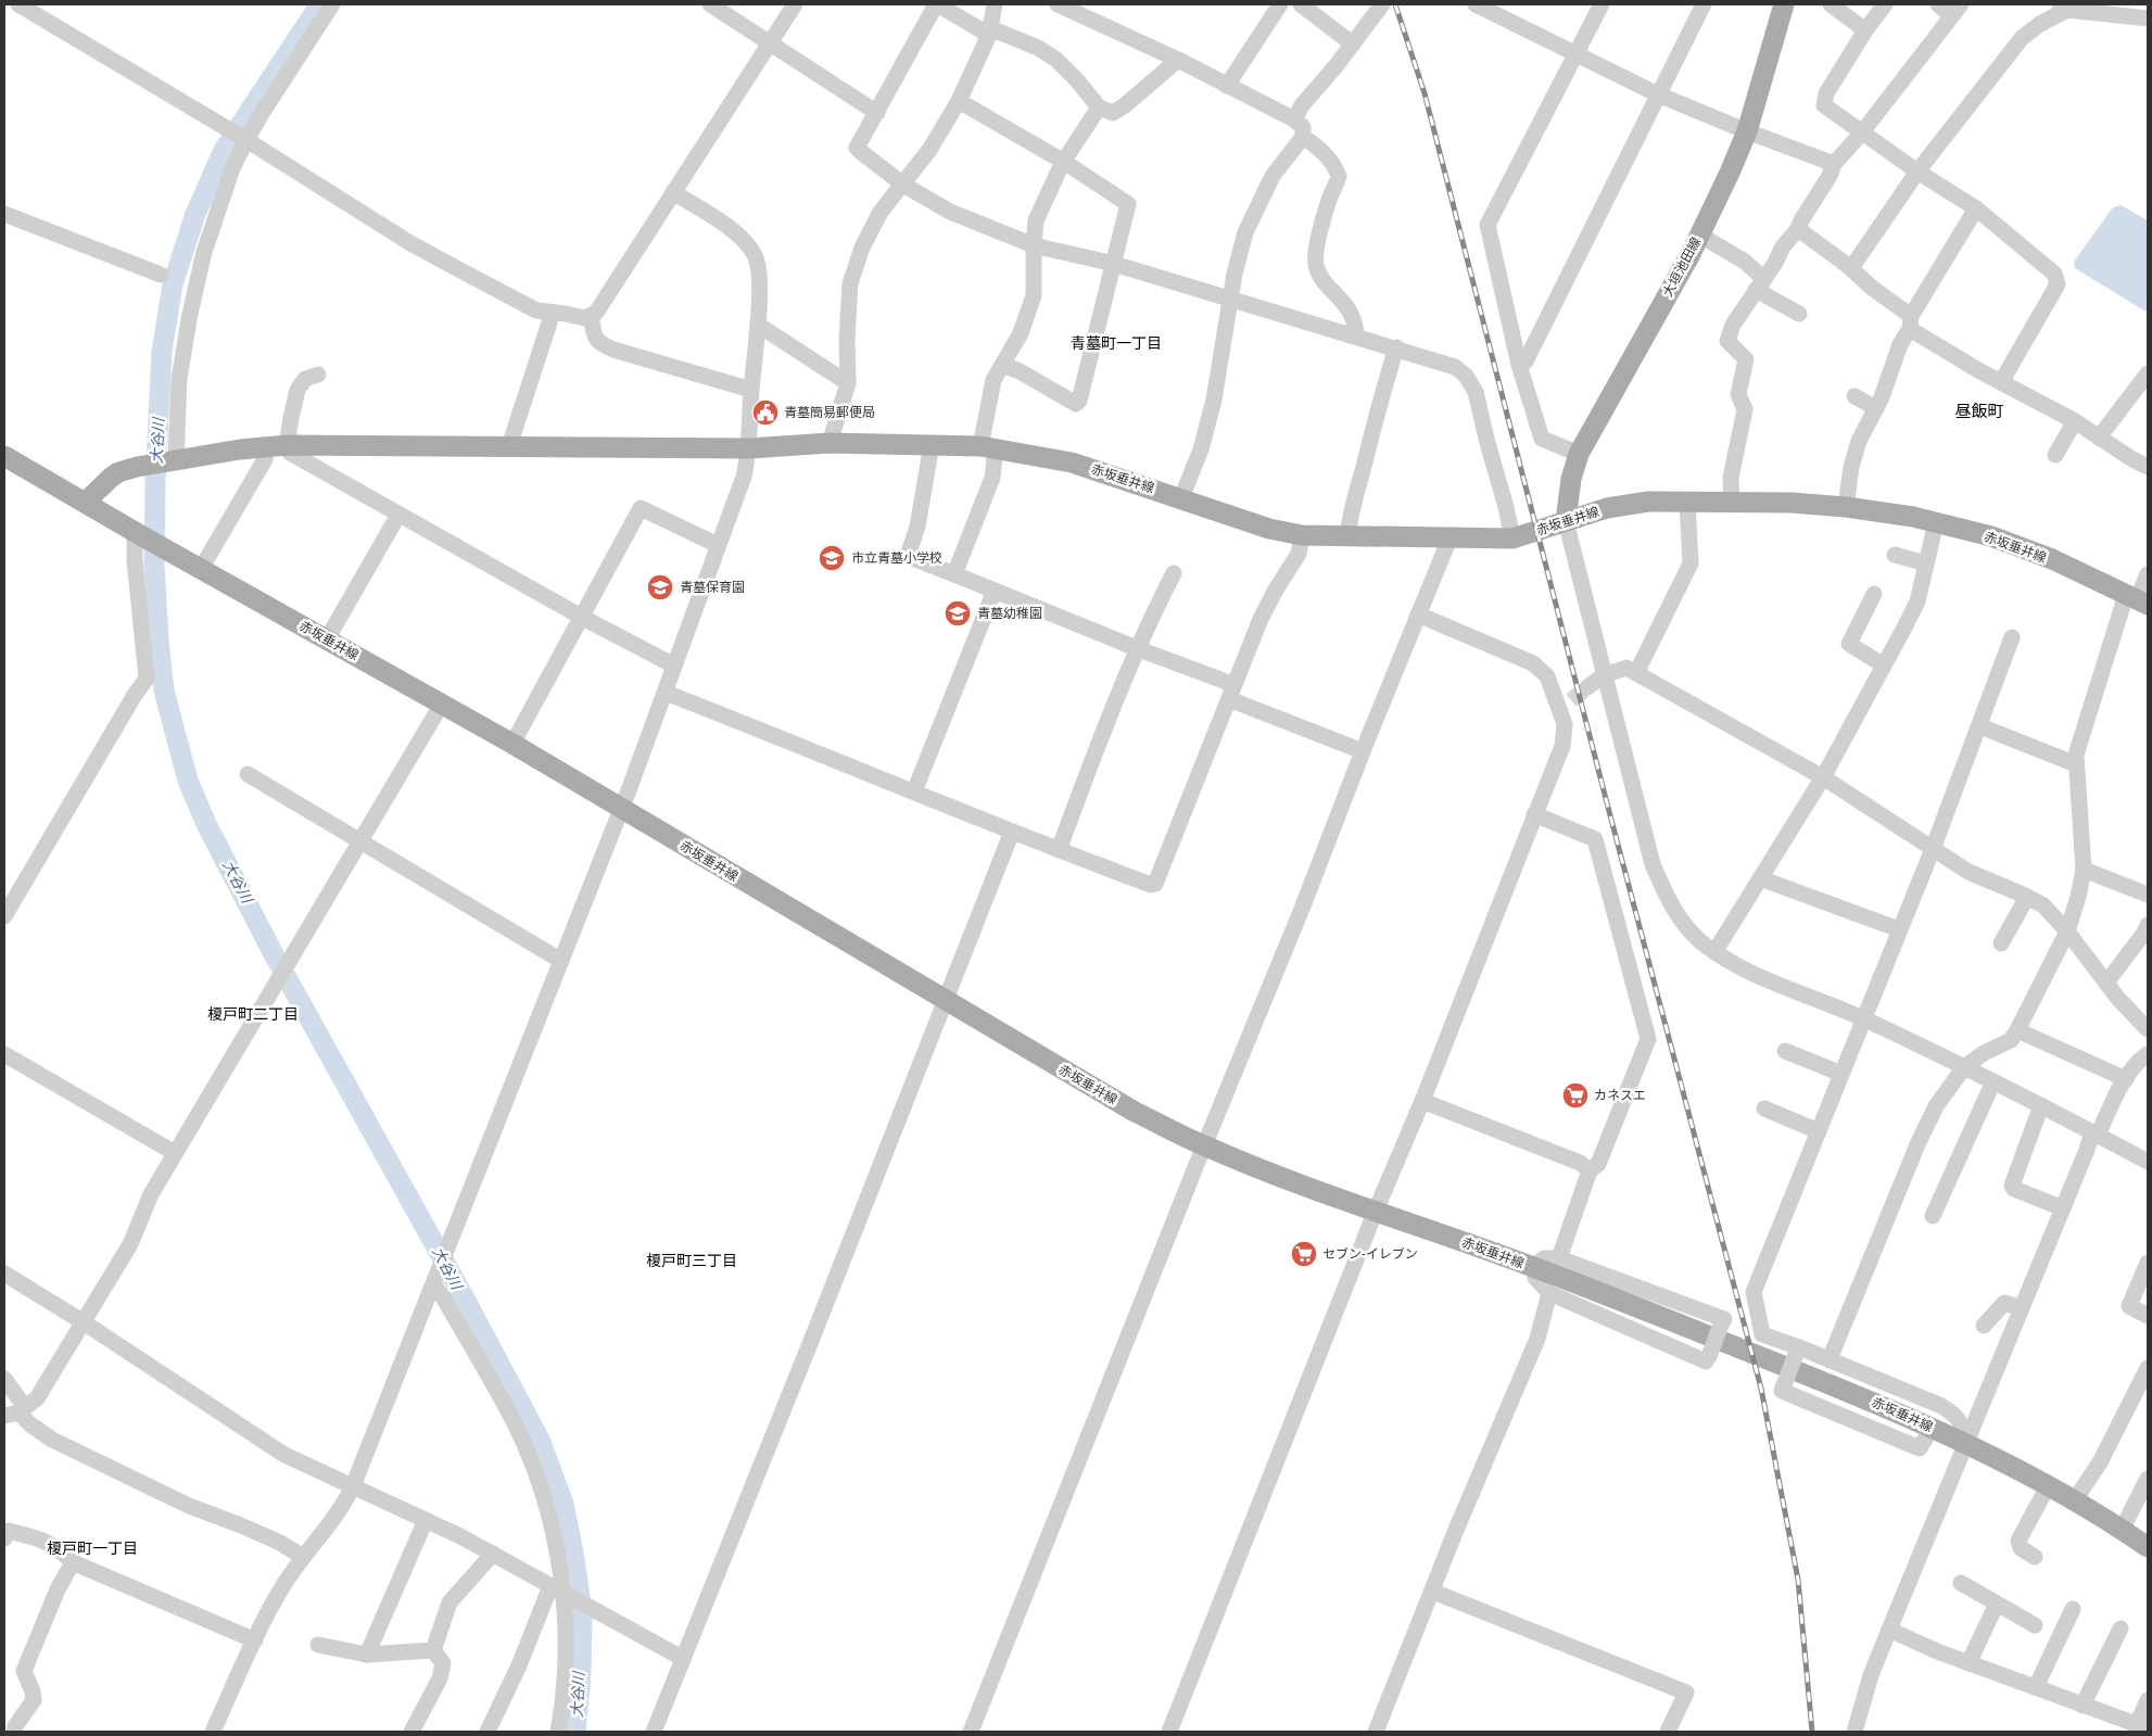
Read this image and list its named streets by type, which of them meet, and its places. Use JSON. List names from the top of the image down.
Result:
{
  "streets": {
    "main road": ["大垣池田線", "赤坂垂井線"]
  },
  "crossings": [
    ["大垣池田線", "赤坂垂井線"]
  ],
  "districts": [
    "青墓町一丁目",
    "昼飯町",
    "榎戸町二丁目",
    "榎戸町三丁目",
    "榎戸町一丁目"
  ],
  "water": ["大谷川"],
  "places": {
    "public building": ["青墓簡易郵便局"],
    "school or university": ["市立青墓小学校", "青墓保育園", "青墓幼稚園"],
    "supermarket": ["カネスエ", "セブン-イレブン"]
  }
}
